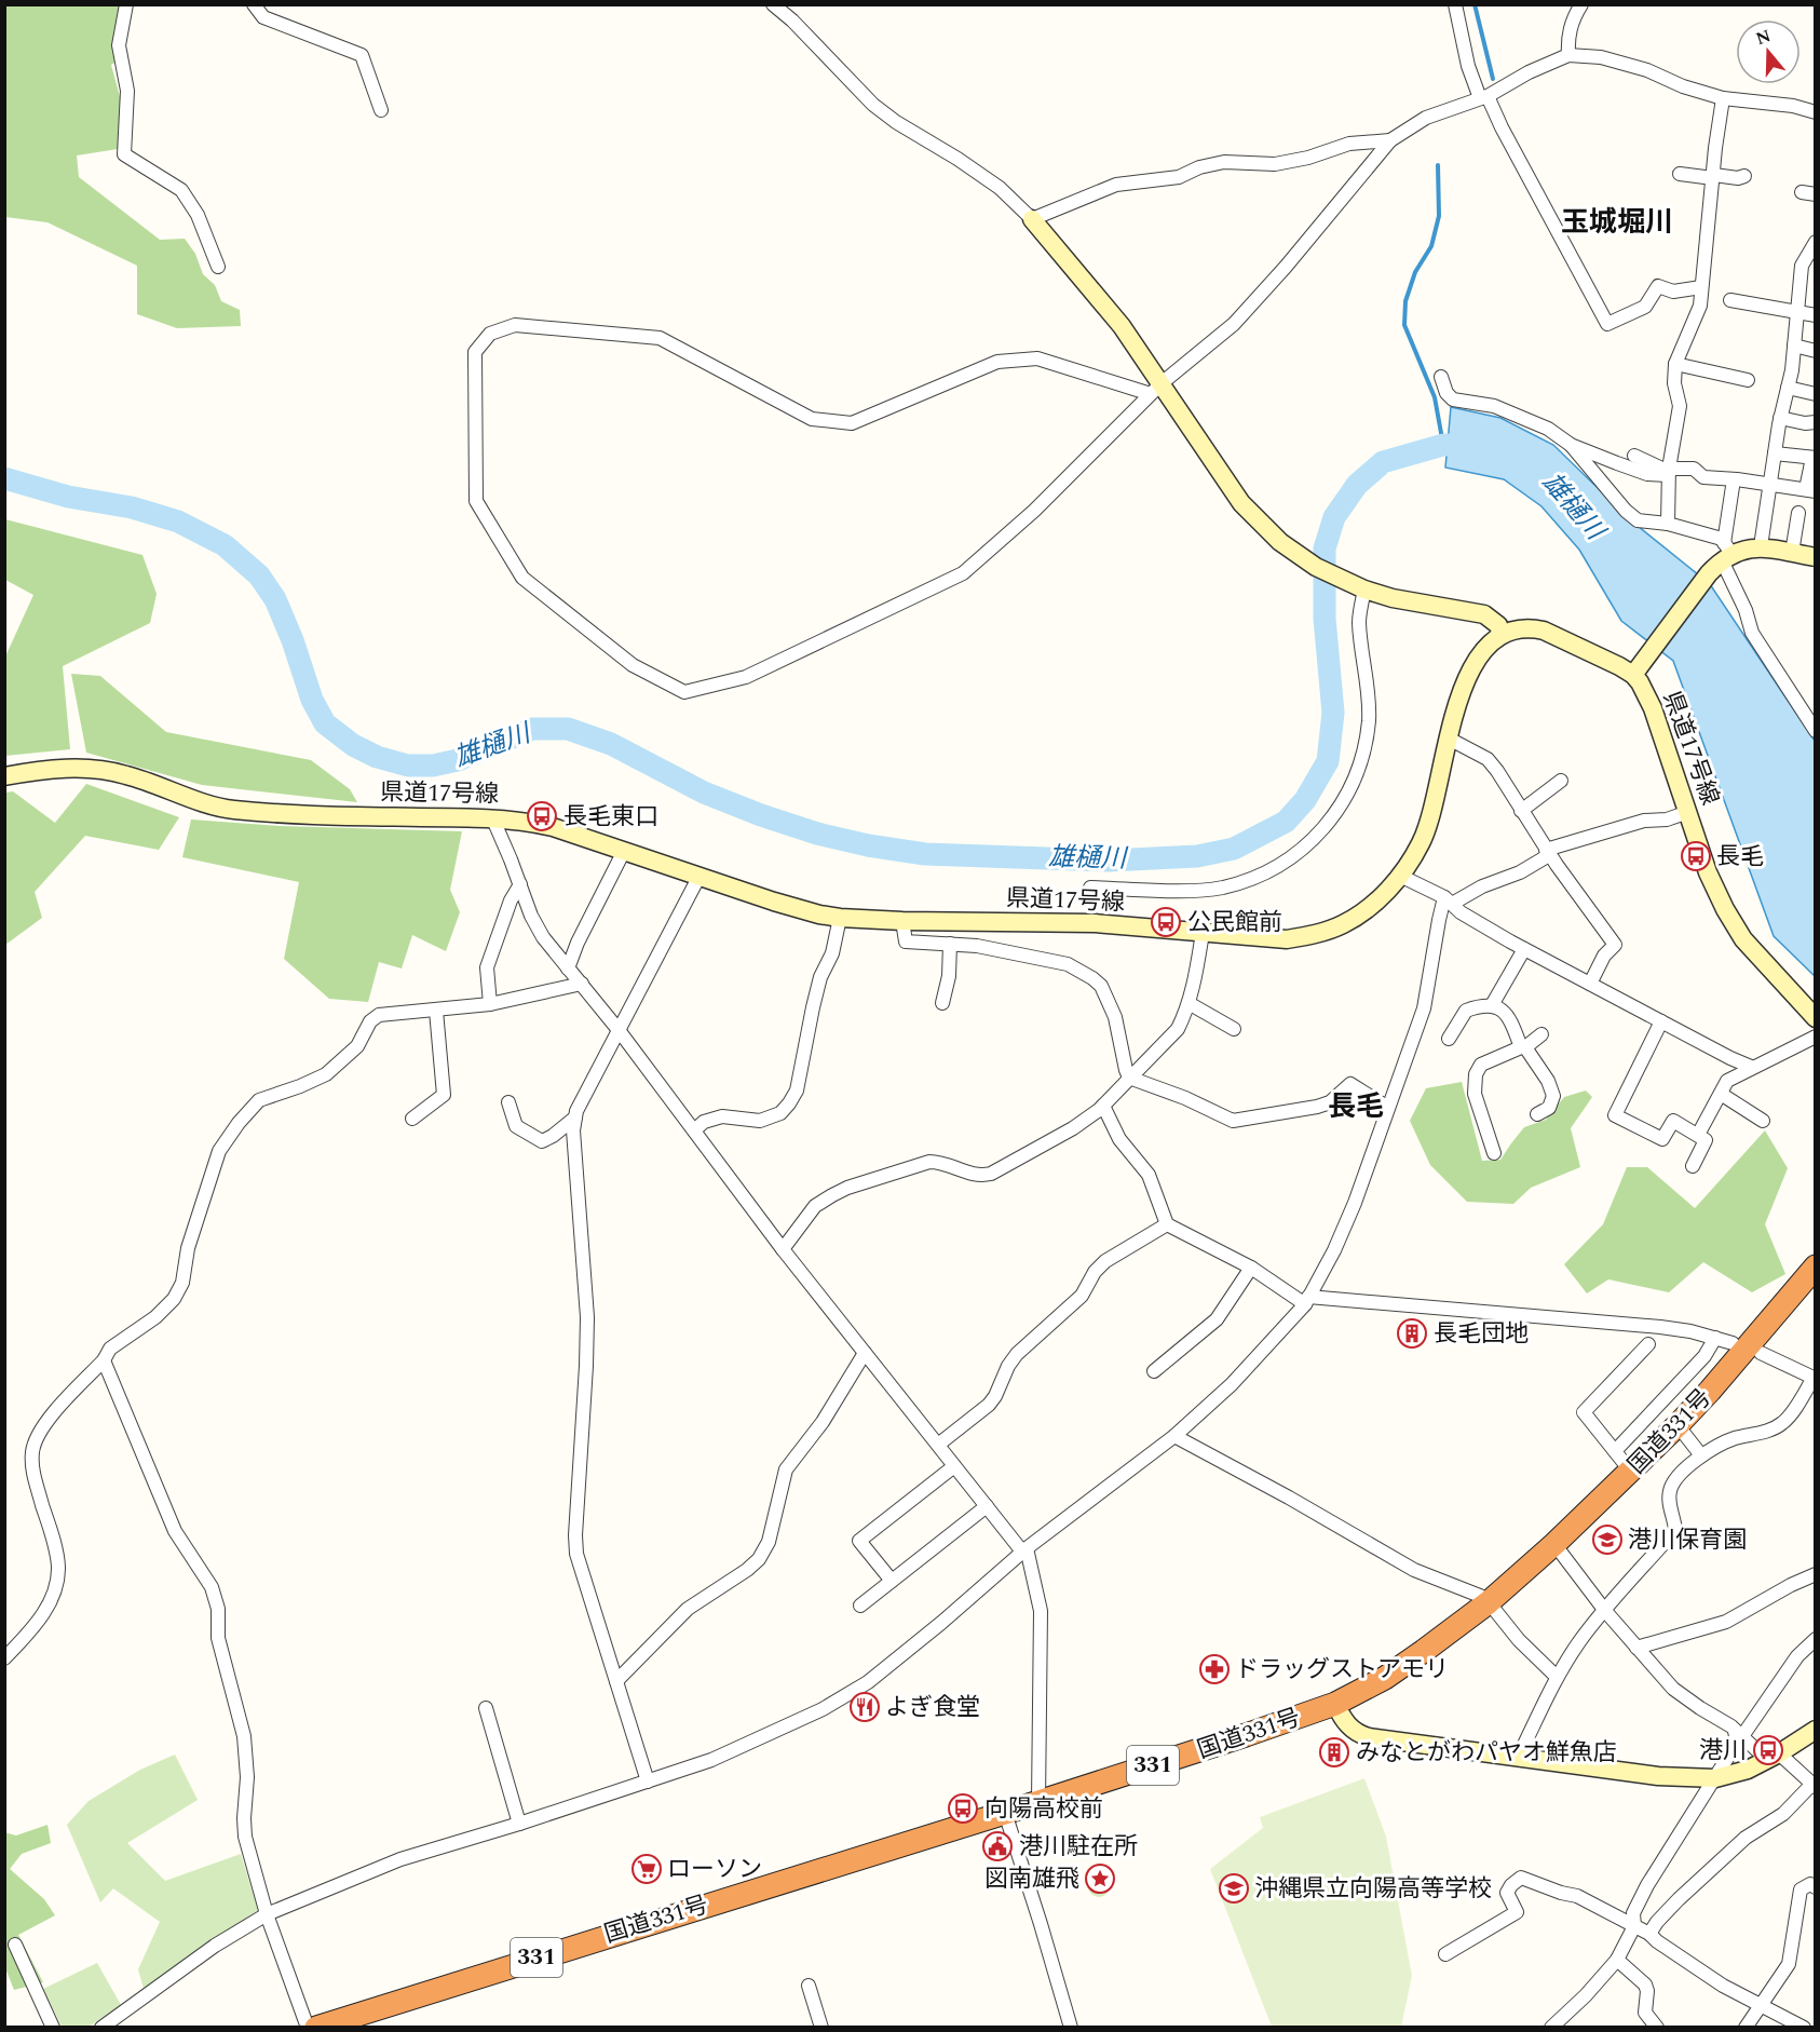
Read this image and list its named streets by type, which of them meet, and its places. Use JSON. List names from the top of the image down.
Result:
{
  "streets": {
    "highway": ["国道331号", "331"],
    "main road": ["県道17号線"]
  },
  "districts": ["玉城堀川", "長毛"],
  "water": ["雄樋川"],
  "places": {
    "bus stop": [
      "長毛東口",
      "長毛",
      "公民館前",
      "港川",
      "向陽高校前"
    ],
    "building": ["長毛団地", "みなとがわパヤオ鮮魚店"],
    "school or university": ["港川保育園", "沖縄県立向陽高等学校"],
    "pharmacy": ["ドラッグストアモリ"],
    "restaurant": ["よぎ食堂"],
    "public building": ["港川駐在所"],
    "supermarket": ["ローソン"],
    "place": ["図南雄飛"]
  },
  "north": "top"
}
